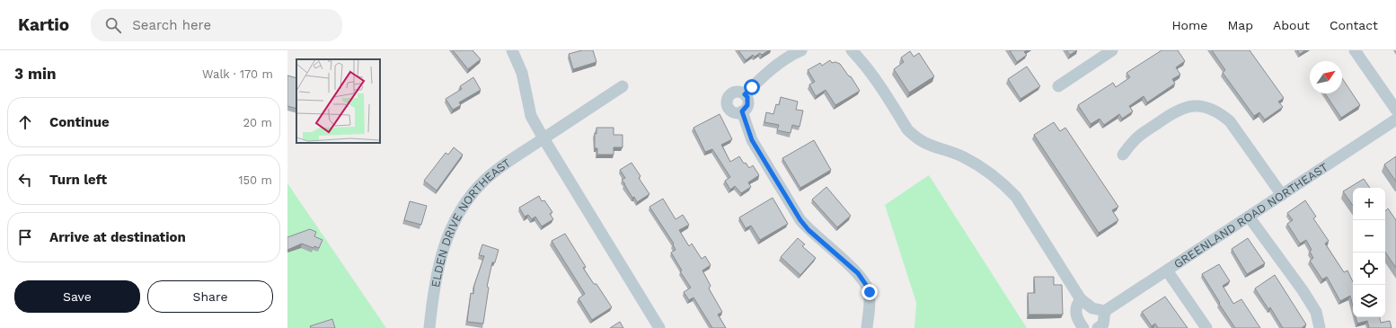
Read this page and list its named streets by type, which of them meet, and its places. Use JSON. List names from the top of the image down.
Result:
{
  "streets": {
    "street": ["GREENLAND ROAD NORTHEAST", "ELDEN DRIVE NORTHEAST"]
  },
  "north": "top right",
  "page": {
    "header": "Kartio",
    "search": "Search here",
    "nav": [
      "Home",
      "Map",
      "About",
      "Contact"
    ],
    "heading": ["3 min", "Walk · 170 m"],
    "list": [
      ["Continue", "20 m"],
      ["Turn left", "150 m"],
      "Arrive at destination"
    ],
    "map_buttons": ["+", "−"],
    "buttons": ["Save", "Share"]
  }
}
